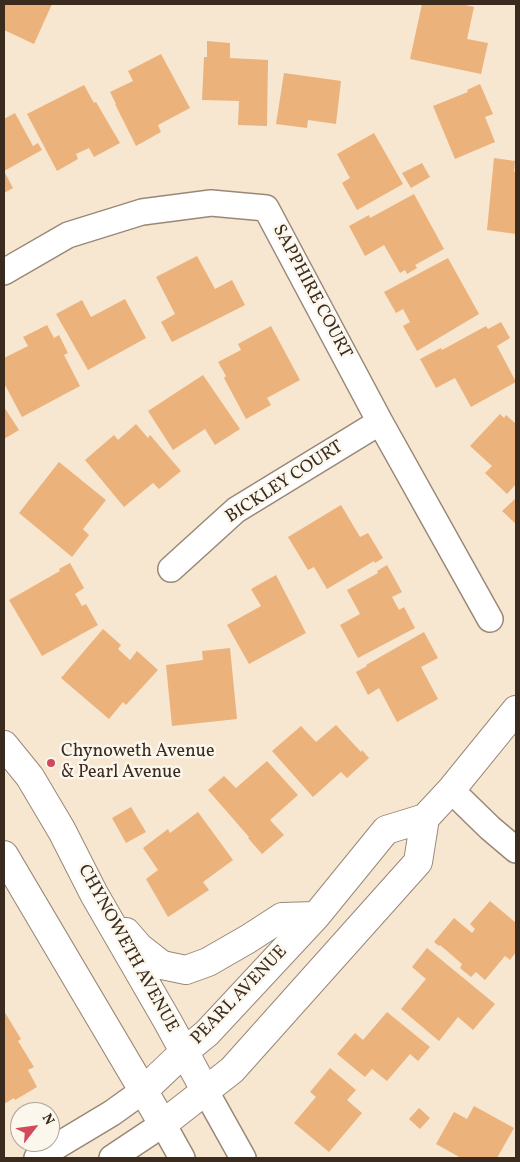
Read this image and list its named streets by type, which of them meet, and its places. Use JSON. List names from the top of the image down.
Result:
{
  "streets": {
    "street": [
      "SAPPHIRE COURT",
      "BICKLEY COURT",
      "CHYNOWETH AVENUE",
      "PEARL AVENUE"
    ]
  },
  "crossings": [
    ["SAPPHIRE COURT", "BICKLEY COURT"],
    ["CHYNOWETH AVENUE", "PEARL AVENUE"]
  ],
  "places": ["Chynoweth Avenue & Pearl Avenue"],
  "north": "top right"
}
